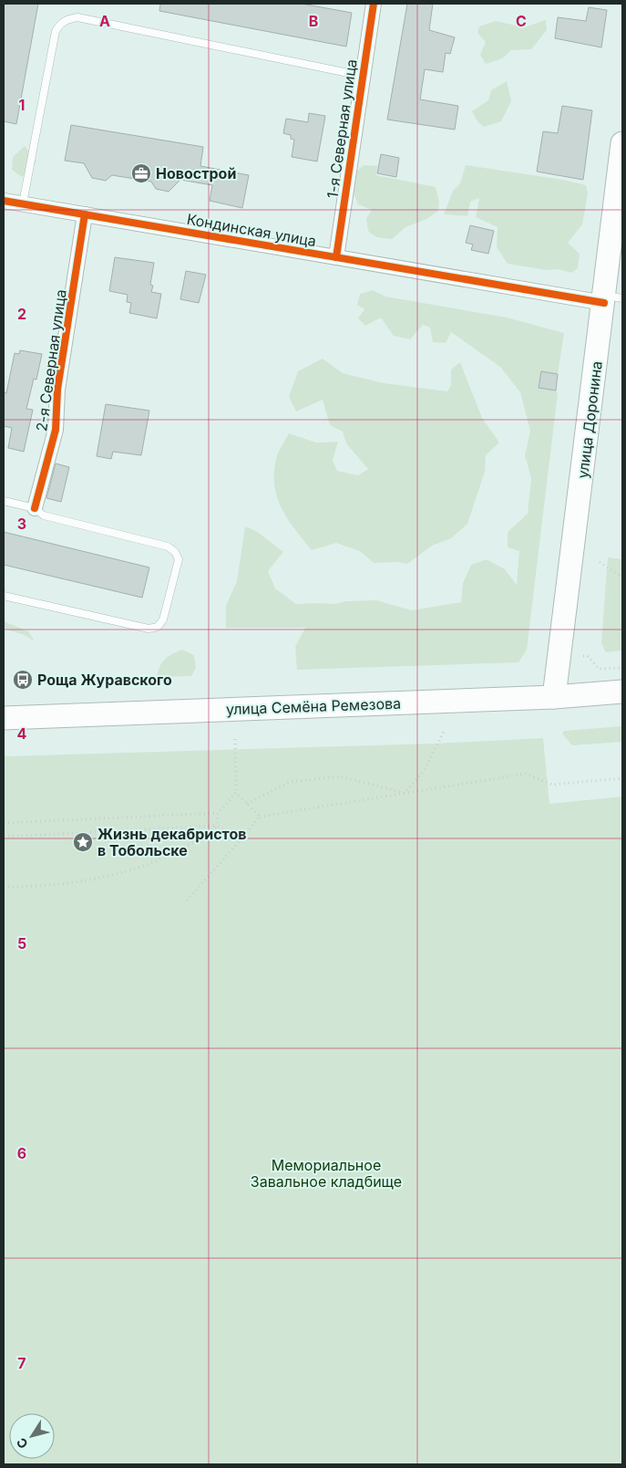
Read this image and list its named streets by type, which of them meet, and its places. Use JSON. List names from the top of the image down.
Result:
{
  "streets": {
    "main road": ["улица Доронина", "улица Семёна Ремезова"],
    "street": ["1-я Северная улица", "Кондинская улица", "2-я Северная улица"]
  },
  "crossings": [
    ["1-я Северная улица", "Кондинская улица"],
    ["Кондинская улица", "2-я Северная улица"],
    ["Кондинская улица", "улица Доронина"],
    ["улица Доронина", "улица Семёна Ремезова"]
  ],
  "parks": ["Мемориальное Завальное кладбище"],
  "places": {
    "office": ["Новострой"],
    "bus stop": ["Роща Журавского"],
    "place": ["Жизнь декабристов в Тобольске"]
  },
  "north": "bottom left",
  "grid": {
    "columns": ["A", "B", "C"],
    "rows": [
      "1",
      "2",
      "3",
      "4",
      "5",
      "6",
      "7"
    ]
  }
}
